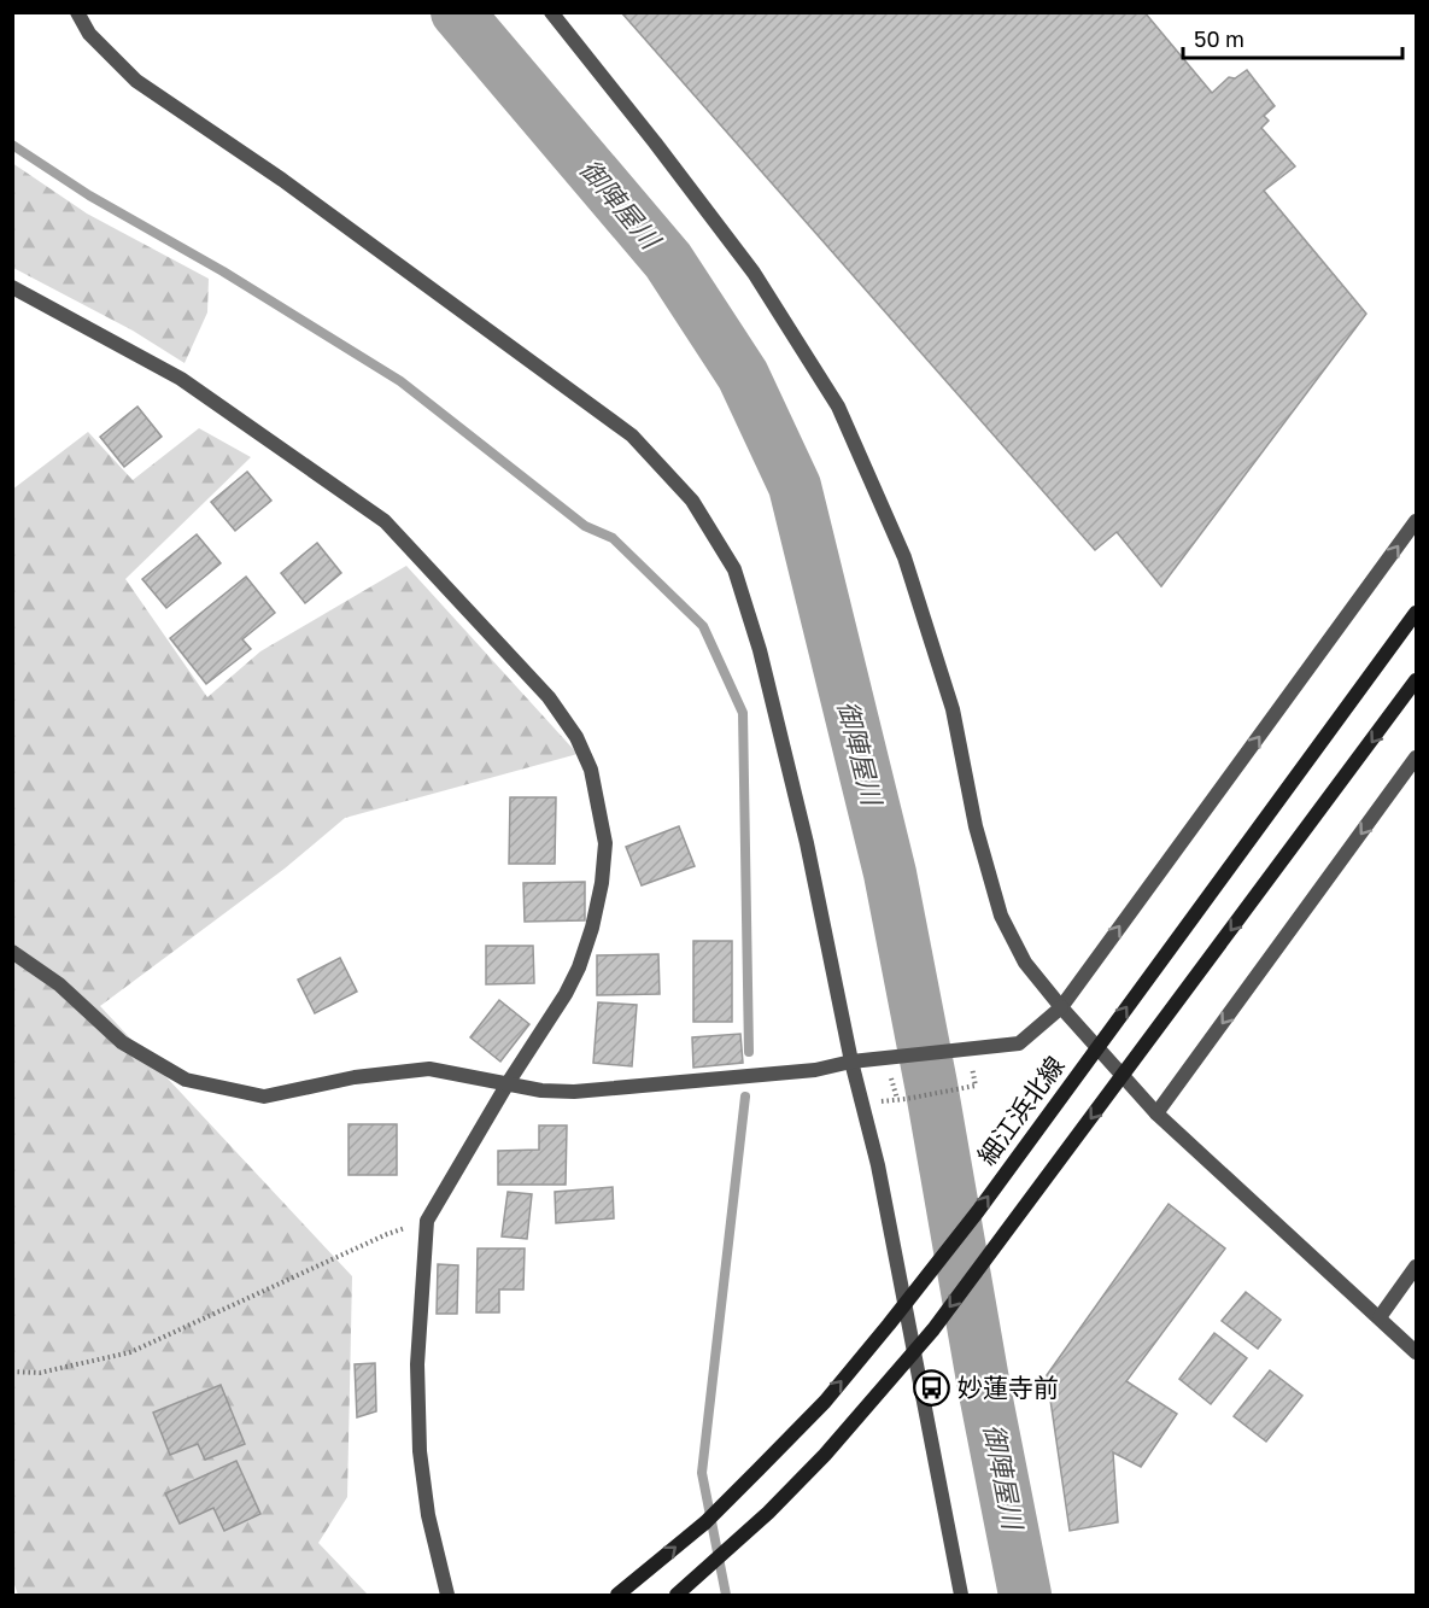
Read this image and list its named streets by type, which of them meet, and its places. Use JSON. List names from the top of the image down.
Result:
{
  "streets": {
    "main road": ["細江浜北線"]
  },
  "water": ["御陣屋川"],
  "places": {
    "bus stop": ["妙蓮寺前"]
  },
  "scale_bar": "50 m"
}
